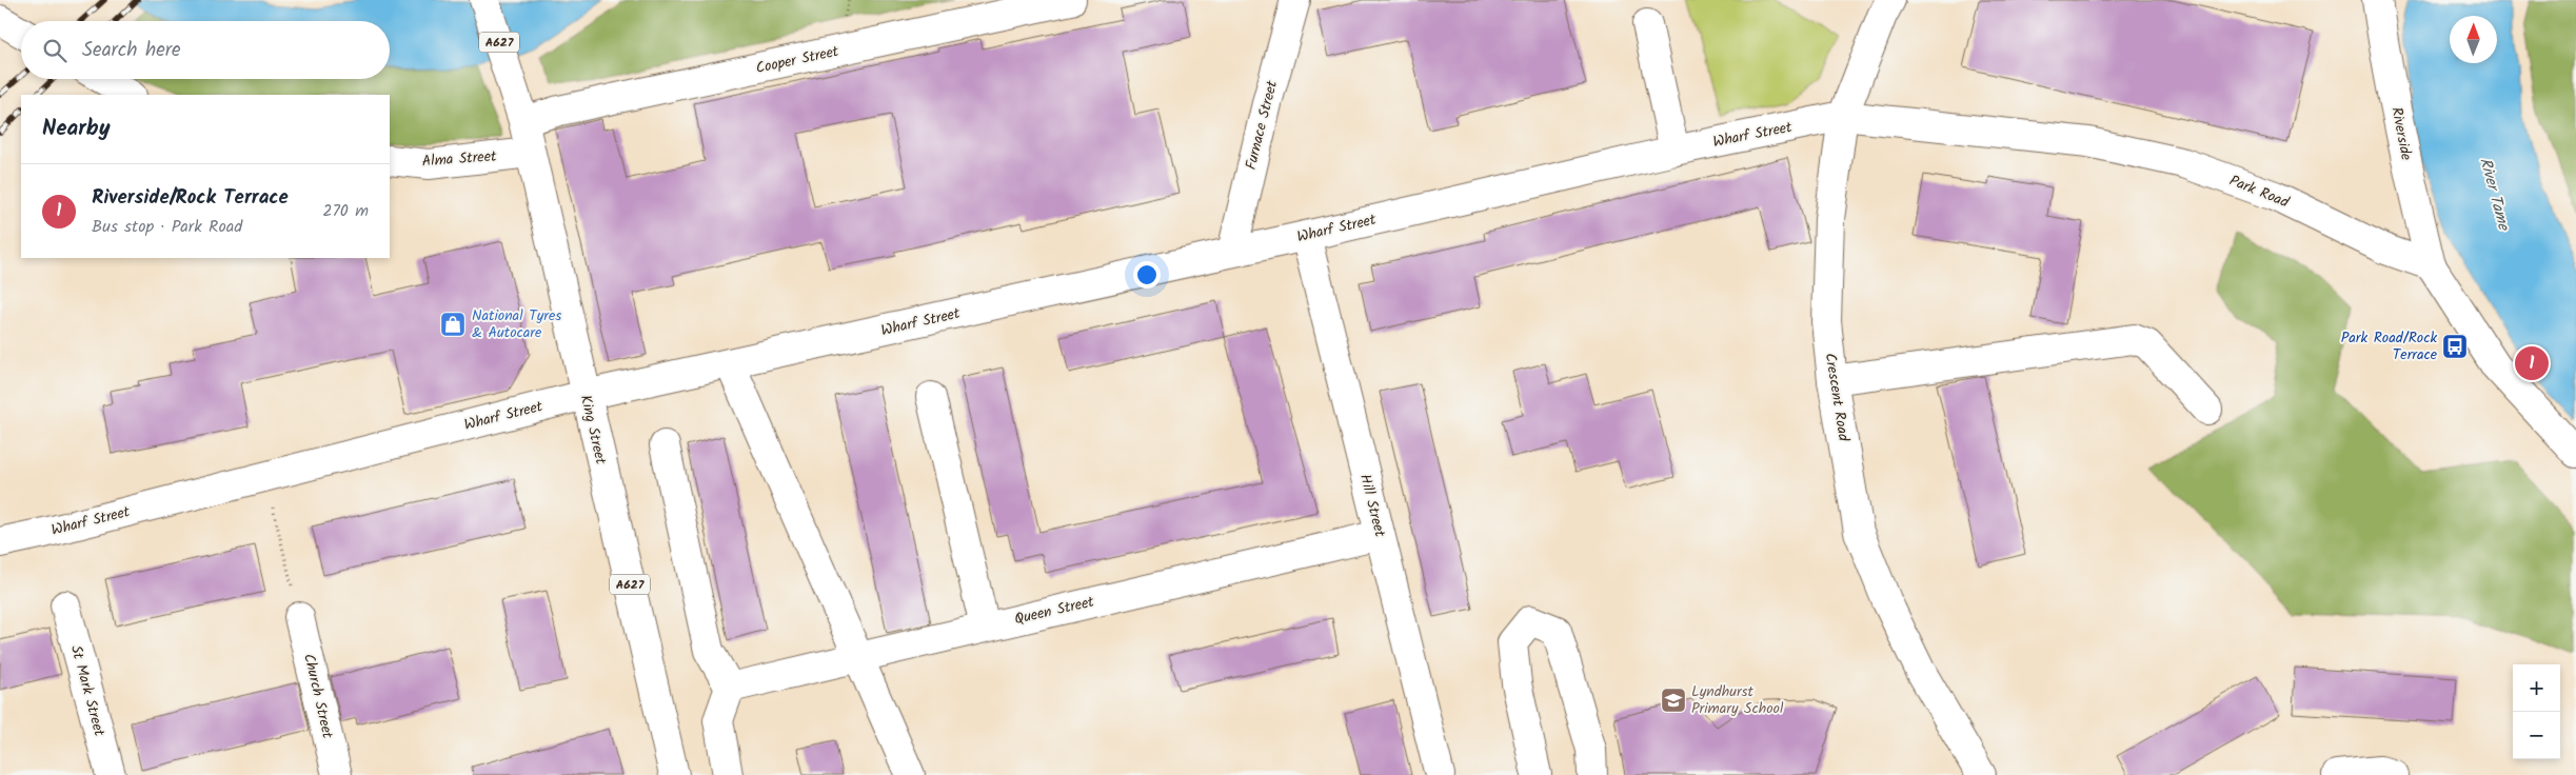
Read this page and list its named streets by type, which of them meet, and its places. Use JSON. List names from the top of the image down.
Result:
{
  "streets": {
    "street": [
      "A627",
      "Cooper Street",
      "Furnace Street",
      "Riverside",
      "Wharf Street",
      "Alma Street",
      "Park Road",
      "Crescent Road",
      "King Street",
      "Hill Street",
      "Queen Street",
      "St Mark Street",
      "Church Street"
    ]
  },
  "crossings": [
    ["Cooper Street", "King Street"],
    ["Furnace Street", "Wharf Street"],
    ["Riverside", "Park Road"],
    ["Wharf Street", "Park Road"],
    ["Wharf Street", "Crescent Road"],
    ["Wharf Street", "King Street"],
    ["Wharf Street", "Hill Street"],
    ["Alma Street", "King Street"],
    ["Park Road", "Crescent Road"],
    ["Hill Street", "Queen Street"]
  ],
  "water": ["River Tame"],
  "places": {
    "shop": ["National Tyres & Autocare"],
    "bus stop": ["Park Road/Rock Terrace"],
    "school or university": ["Lyndhurst Primary School"]
  },
  "north": "top",
  "page": {
    "search": "Search here",
    "heading": "Nearby",
    "list": [
      {
        "mark": "1",
        "name": "Riverside/Rock Terrace",
        "note": "Bus stop · Park Road",
        "value": "270 m"
      }
    ],
    "pins": "1",
    "map_buttons": ["+", "−"]
  }
}
